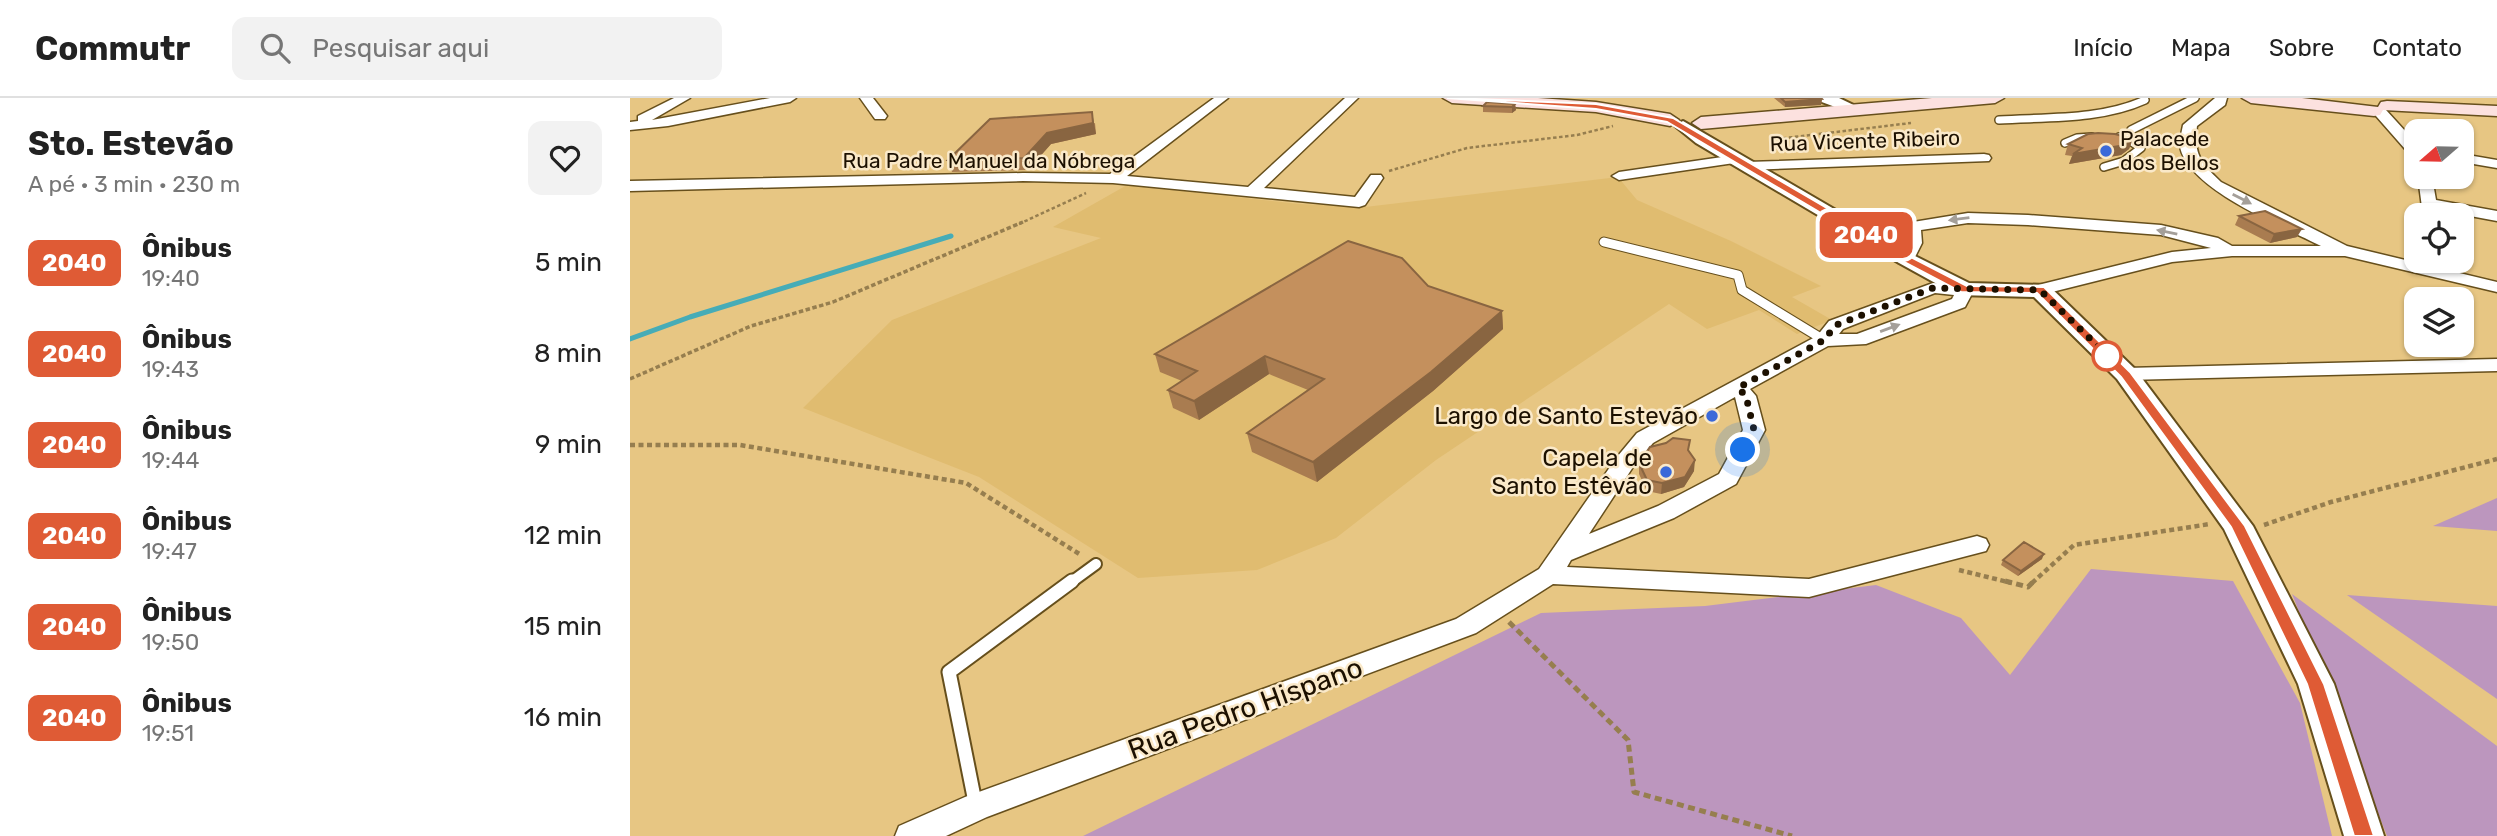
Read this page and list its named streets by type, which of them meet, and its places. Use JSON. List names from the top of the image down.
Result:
{
  "streets": {
    "street": ["Rua Vicente Ribeiro", "Rua Padre Manuel da Nóbrega", "Rua Pedro Hispano"]
  },
  "places": ["Palacede dos Bellos", "Largo de Santo Estevão", "Capela de Santo Estêvão"],
  "lines": ["bus line 2040"],
  "north": "left",
  "page": {
    "header": "Commutr",
    "search": "Pesquisar aqui",
    "nav": [
      "Início",
      "Mapa",
      "Sobre",
      "Contato"
    ],
    "heading": ["Sto. Estevão", "A pé · 3 min · 230 m"],
    "on_map": "2040",
    "list": [
      {
        "mark": "2040",
        "name": "Ônibus",
        "note": "19:40",
        "value": "5 min"
      },
      {
        "mark": "2040",
        "name": "Ônibus",
        "note": "19:43",
        "value": "8 min"
      },
      {
        "mark": "2040",
        "name": "Ônibus",
        "note": "19:44",
        "value": "9 min"
      },
      {
        "mark": "2040",
        "name": "Ônibus",
        "note": "19:47",
        "value": "12 min"
      },
      {
        "mark": "2040",
        "name": "Ônibus",
        "note": "19:50",
        "value": "15 min"
      },
      {
        "mark": "2040",
        "name": "Ônibus",
        "note": "19:51",
        "value": "16 min"
      }
    ]
  }
}
